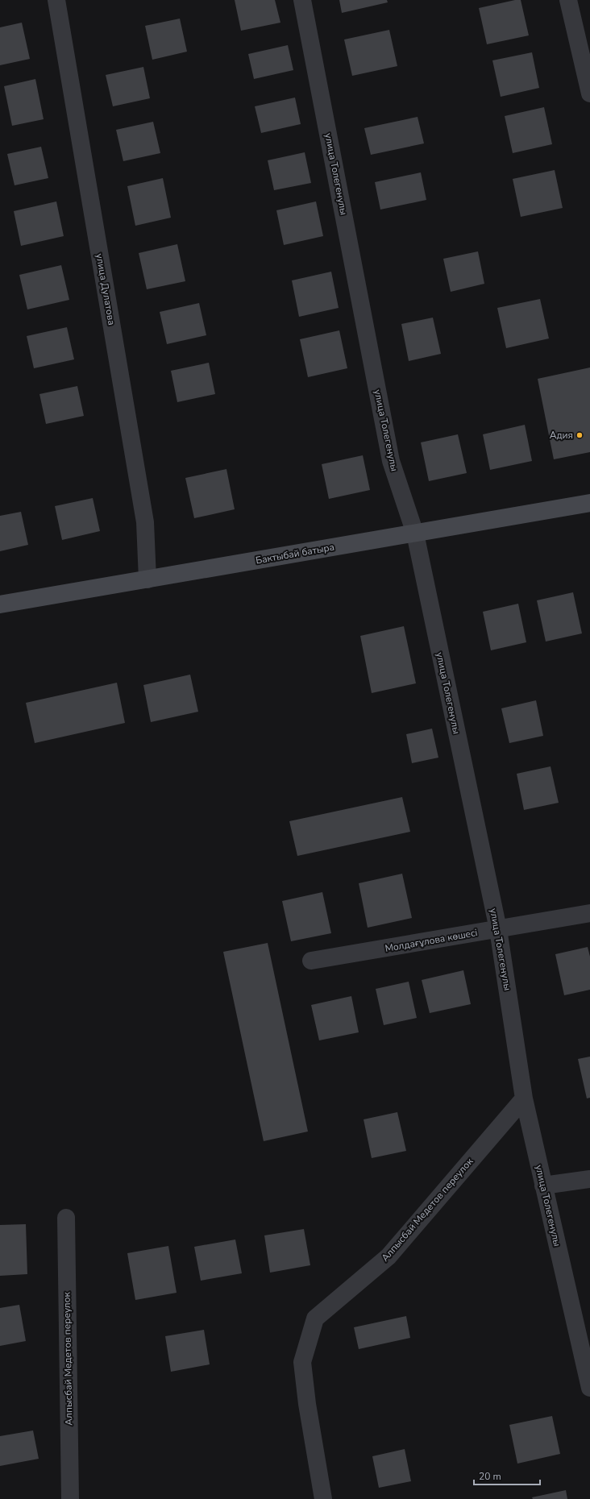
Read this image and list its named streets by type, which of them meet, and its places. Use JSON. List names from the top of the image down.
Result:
{
  "streets": {
    "street": [
      "улица Толегенулы",
      "улица Дулатова",
      "Бактыбай батыра",
      "Молдағұлова көшесі",
      "Алпысбай Медетов переулок"
    ]
  },
  "crossings": [
    ["улица Толегенулы", "Бактыбай батыра"],
    ["улица Толегенулы", "Молдағұлова көшесі"],
    ["улица Толегенулы", "Алпысбай Медетов переулок"],
    ["улица Дулатова", "Бактыбай батыра"]
  ],
  "places": ["Адия"],
  "scale_bar": "20 m"
}
